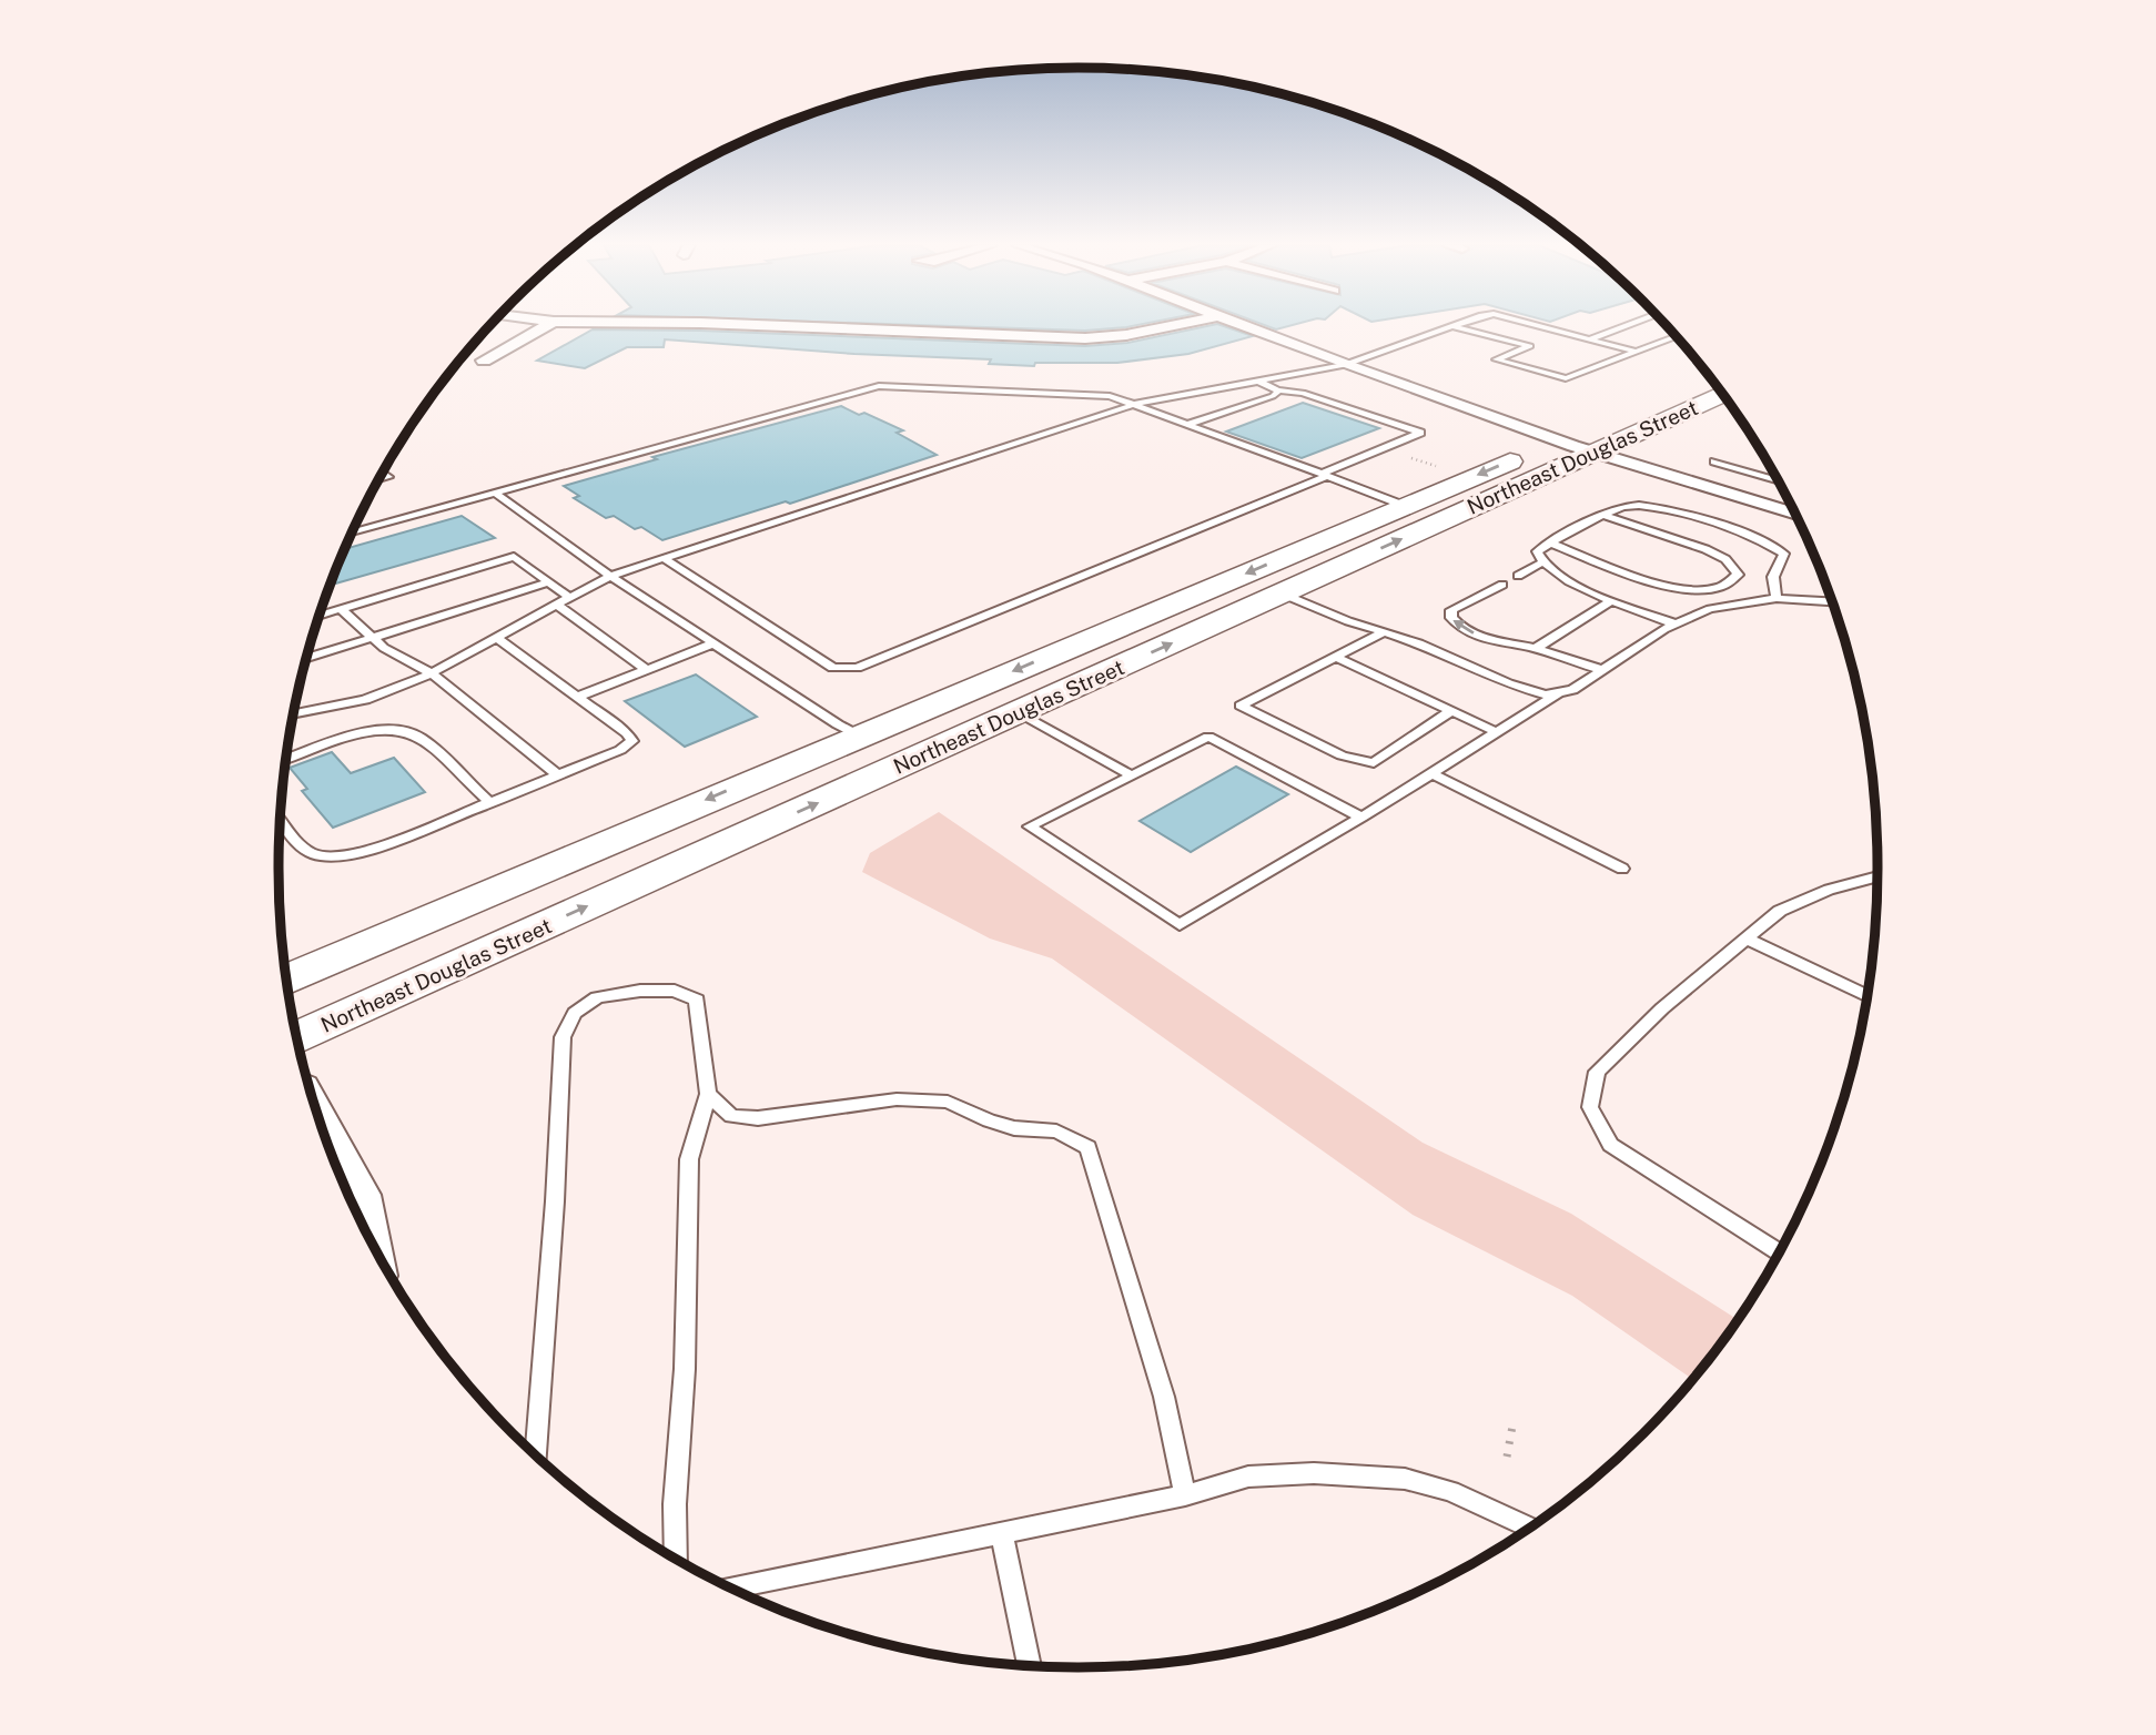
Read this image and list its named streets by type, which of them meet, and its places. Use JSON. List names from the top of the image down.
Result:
{
  "streets": {
    "main road": ["Northeast Douglas Street"]
  }
}
